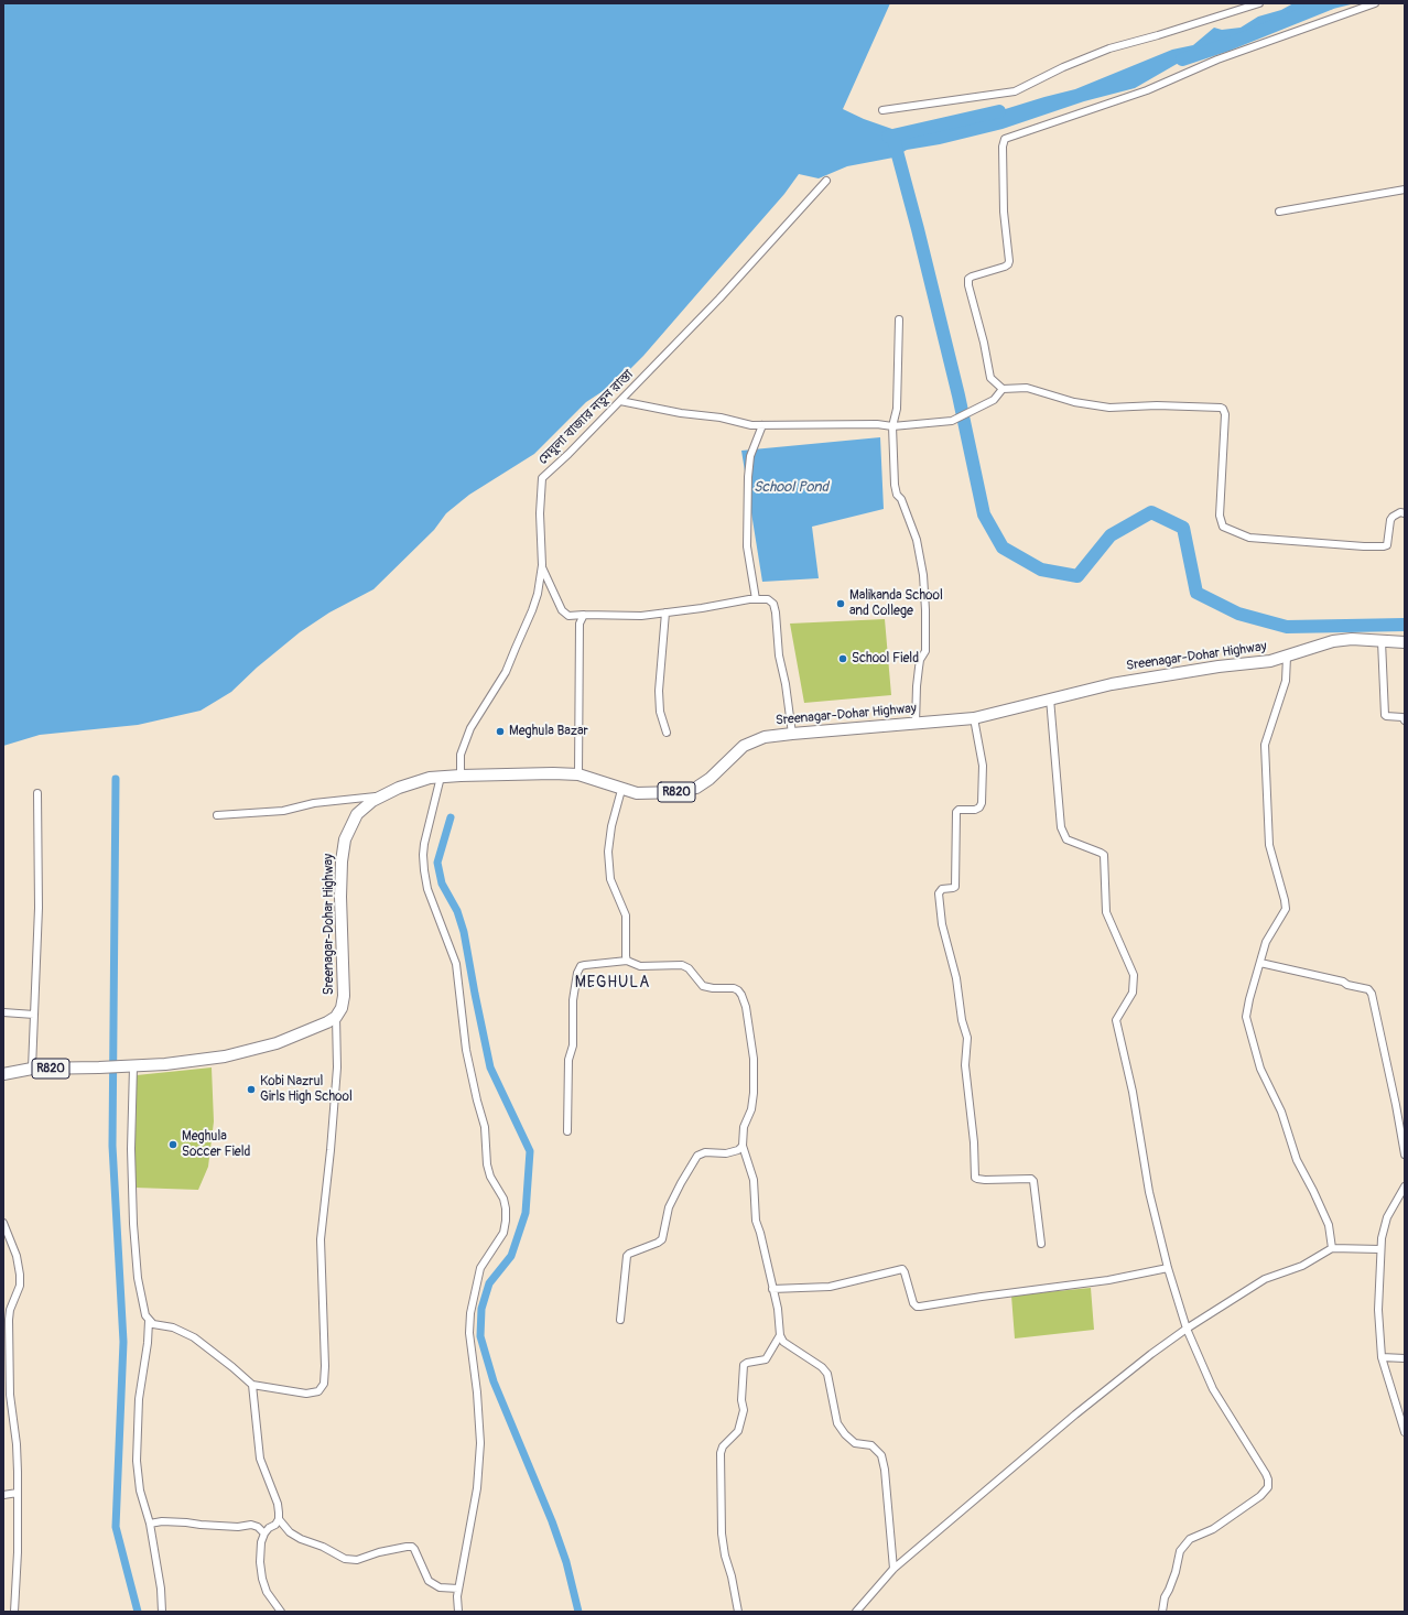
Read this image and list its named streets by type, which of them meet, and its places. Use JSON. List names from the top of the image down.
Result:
{
  "streets": {
    "main road": ["Sreenagar-Dohar Highway", "R820"],
    "street": ["মেঘুলা বাজার নতুন রাস্তা"]
  },
  "crossings": [
    ["মেঘুলা বাজার নতুন রাস্তা", "Sreenagar-Dohar Highway"],
    ["Sreenagar-Dohar Highway", "R820"]
  ],
  "districts": ["MEGHULA"],
  "water": ["School Pond"],
  "places": [
    "Malikanda School and College",
    "School Field",
    "Meghula Bazar",
    "Kobi Nazrul Girls High School",
    "Meghula Soccer Field"
  ]
}
